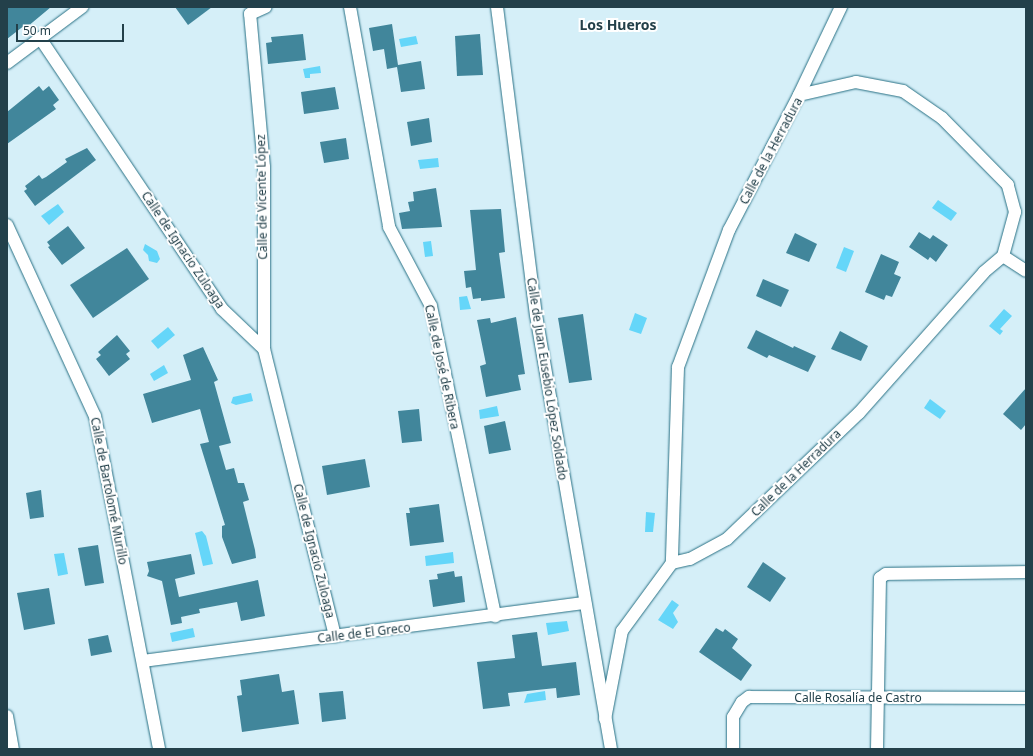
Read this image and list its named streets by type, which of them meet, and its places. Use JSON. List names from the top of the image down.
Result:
{
  "streets": {
    "street": [
      "Calle de la Herradura",
      "Calle de Vicente López",
      "Calle de Ignacio Zuloaga",
      "Calle de José de Ribera",
      "Calle de Juan Eusebio López Soldado",
      "Calle de Bartolomé Murillo",
      "Calle de El Greco",
      "Calle Rosalía de Castro"
    ]
  },
  "crossings": [
    ["Calle de Vicente López", "Calle de Ignacio Zuloaga"],
    ["Calle de Ignacio Zuloaga", "Calle de El Greco"],
    ["Calle de José de Ribera", "Calle de El Greco"],
    ["Calle de Juan Eusebio López Soldado", "Calle de El Greco"],
    ["Calle de Bartolomé Murillo", "Calle de El Greco"]
  ],
  "districts": ["Los Hueros"],
  "scale_bar": "50 m"
}
